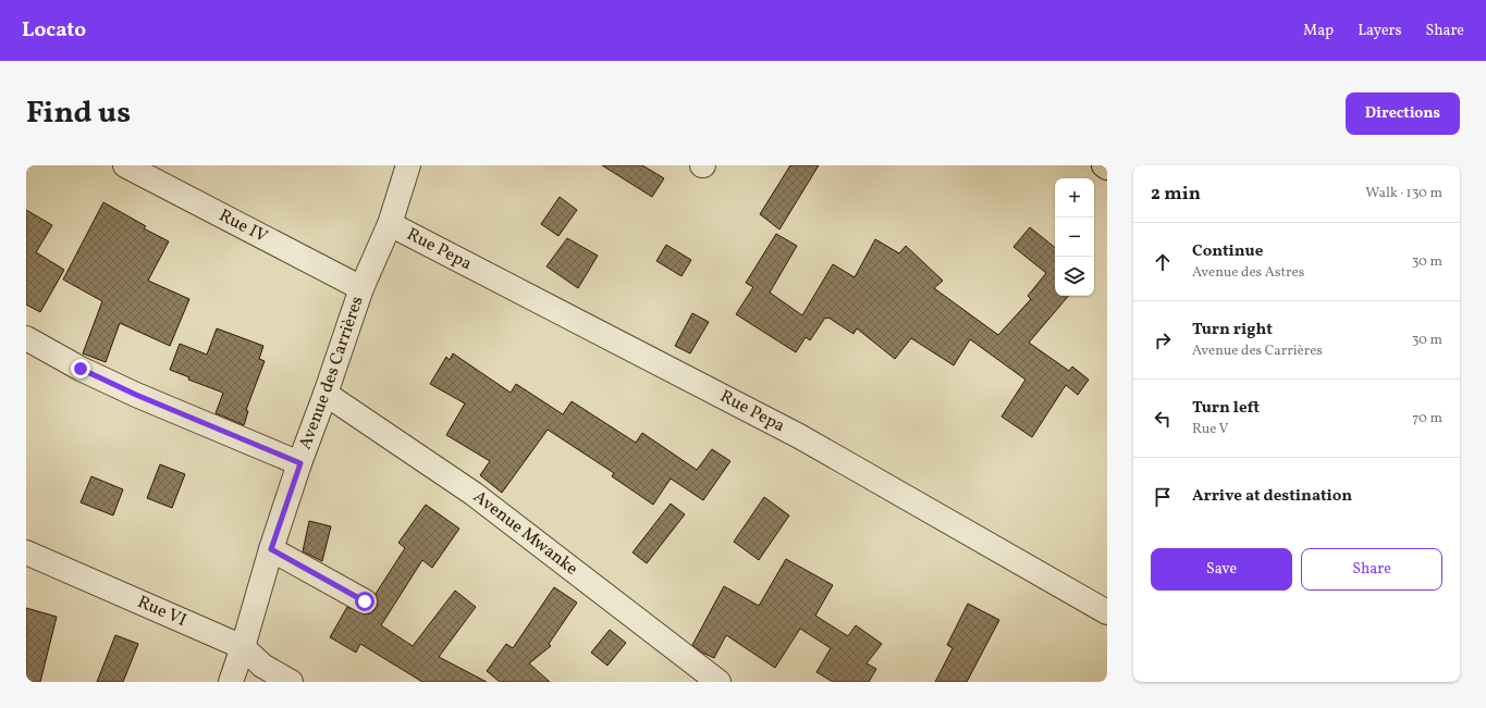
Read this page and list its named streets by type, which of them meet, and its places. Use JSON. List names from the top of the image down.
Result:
{
  "streets": {
    "street": [
      "Rue IV",
      "Rue Pepa",
      "Avenue des Carrières",
      "Avenue Mwanke",
      "Rue VI"
    ]
  },
  "crossings": [
    ["Rue IV", "Avenue des Carrières"],
    ["Rue Pepa", "Avenue des Carrières"],
    ["Avenue des Carrières", "Avenue Mwanke"],
    ["Avenue des Carrières", "Rue VI"]
  ],
  "page": {
    "header": "Locato",
    "nav": ["Map", "Layers", "Share"],
    "title": "Find us",
    "buttons": [
      "Directions",
      ["Save", "Share"]
    ],
    "heading": ["2 min", "Walk · 130 m"],
    "map_buttons": ["+", "−"],
    "list": [
      ["Continue", "Avenue des Astres", "30 m"],
      ["Turn right", "Avenue des Carrières", "30 m"],
      ["Turn left", "Rue V", "70 m"],
      "Arrive at destination"
    ]
  }
}
